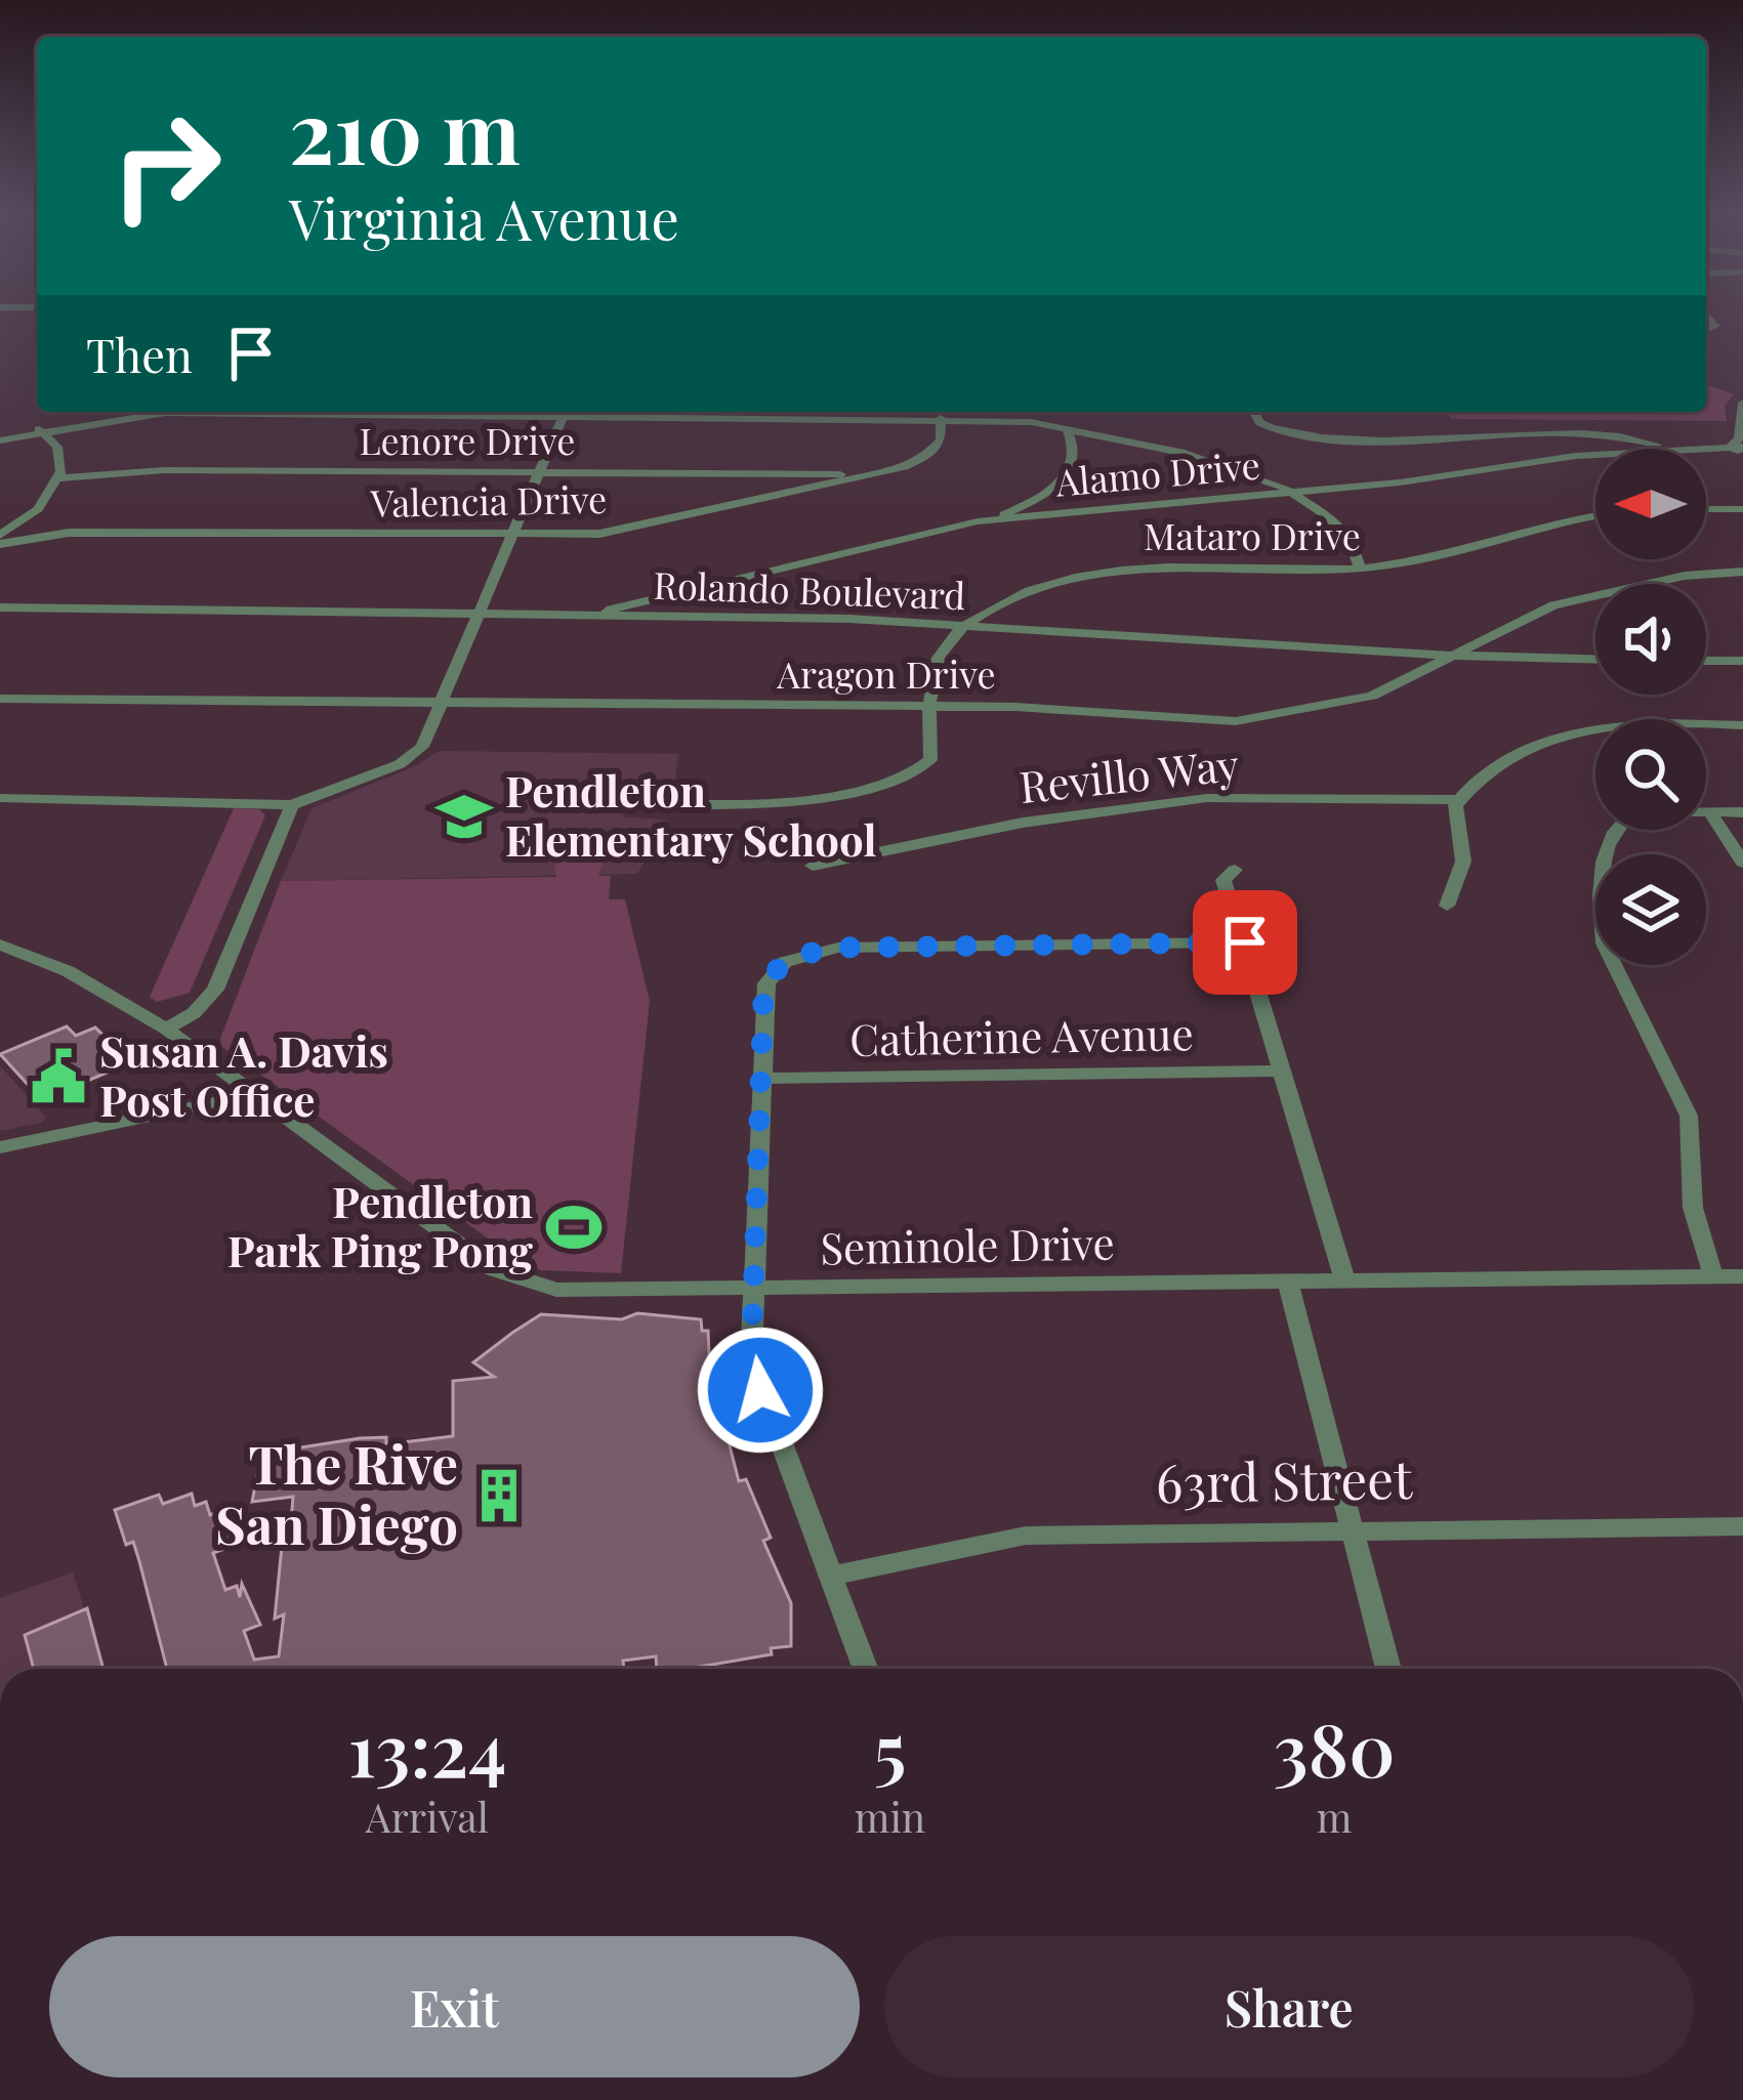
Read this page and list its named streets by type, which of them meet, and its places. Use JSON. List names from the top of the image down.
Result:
{
  "streets": {
    "street": [
      "Lenore Drive",
      "Alamo Drive",
      "Valencia Drive",
      "Mataro Drive",
      "Rolando Boulevard",
      "Aragon Drive",
      "Revillo Way",
      "Catherine Avenue",
      "Seminole Drive",
      "63rd Street"
    ]
  },
  "crossings": [
    ["Lenore Drive", "Valencia Drive"],
    ["Alamo Drive", "Rolando Boulevard"],
    ["Mataro Drive", "Rolando Boulevard"],
    ["Rolando Boulevard", "Aragon Drive"]
  ],
  "places": {
    "school or university": ["Pendleton Elementary School"],
    "public building": ["Susan A. Davis Post Office"],
    "sports": ["Pendleton Park Ping Pong"],
    "building": ["The Rive San Diego"]
  },
  "north": "left",
  "page": {
    "turn": ["210 m", "Virginia Avenue"],
    "then": "Then",
    "eta": [
      "13:24",
      "Arrival",
      "5",
      "min",
      "380",
      "m"
    ],
    "buttons": ["Exit", "Share"]
  }
}
